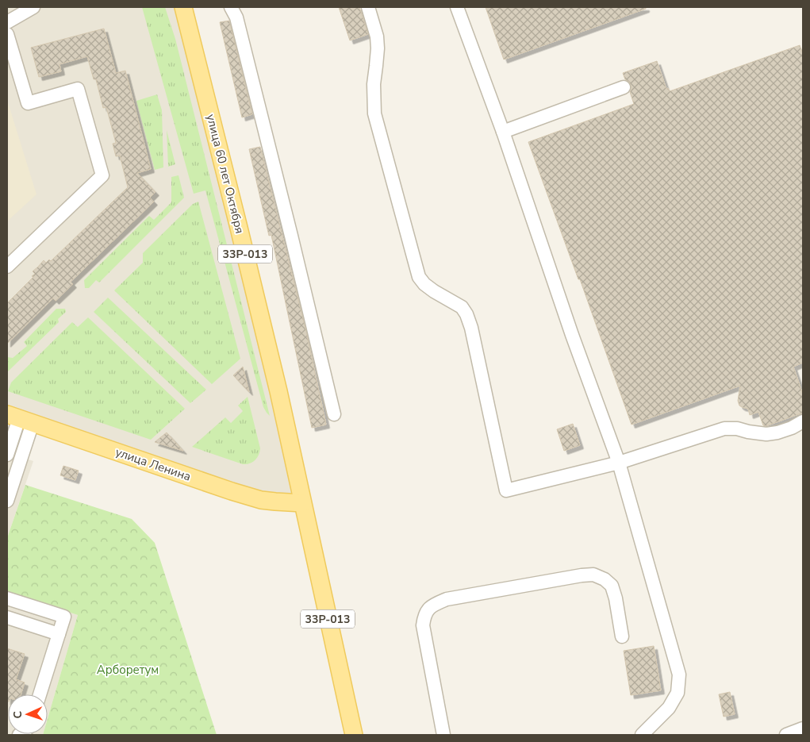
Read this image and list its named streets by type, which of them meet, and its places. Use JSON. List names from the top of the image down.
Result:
{
  "streets": {
    "main road": ["улица 60 лет Октября", "33Р-013", "улица Ленина"]
  },
  "crossings": [
    ["улица 60 лет Октября", "33Р-013"],
    ["улица 60 лет Октября", "улица Ленина"],
    ["33Р-013", "улица Ленина"]
  ],
  "parks": ["Арборетум"],
  "north": "left"
}
